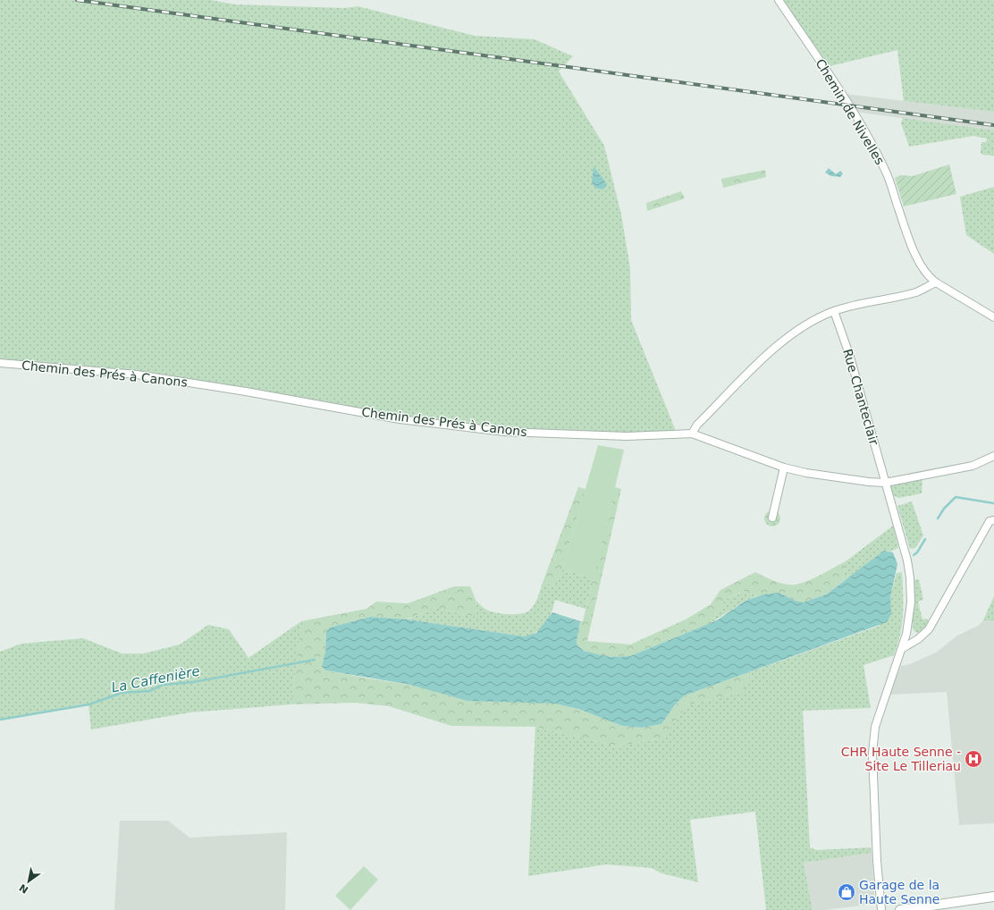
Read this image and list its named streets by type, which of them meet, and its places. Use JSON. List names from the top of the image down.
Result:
{
  "streets": {
    "street": ["Chemin de Nivelles", "Chemin des Prés à Canons", "Rue Chanteclair"]
  },
  "crossings": [
    ["Chemin des Prés à Canons", "Rue Chanteclair"]
  ],
  "water": ["La Caffenière"],
  "places": {
    "hospital": ["CHR Haute Senne - Site Le Tilleriau"],
    "shop": ["Garage de la Haute Senne"]
  },
  "north": "bottom left"
}
